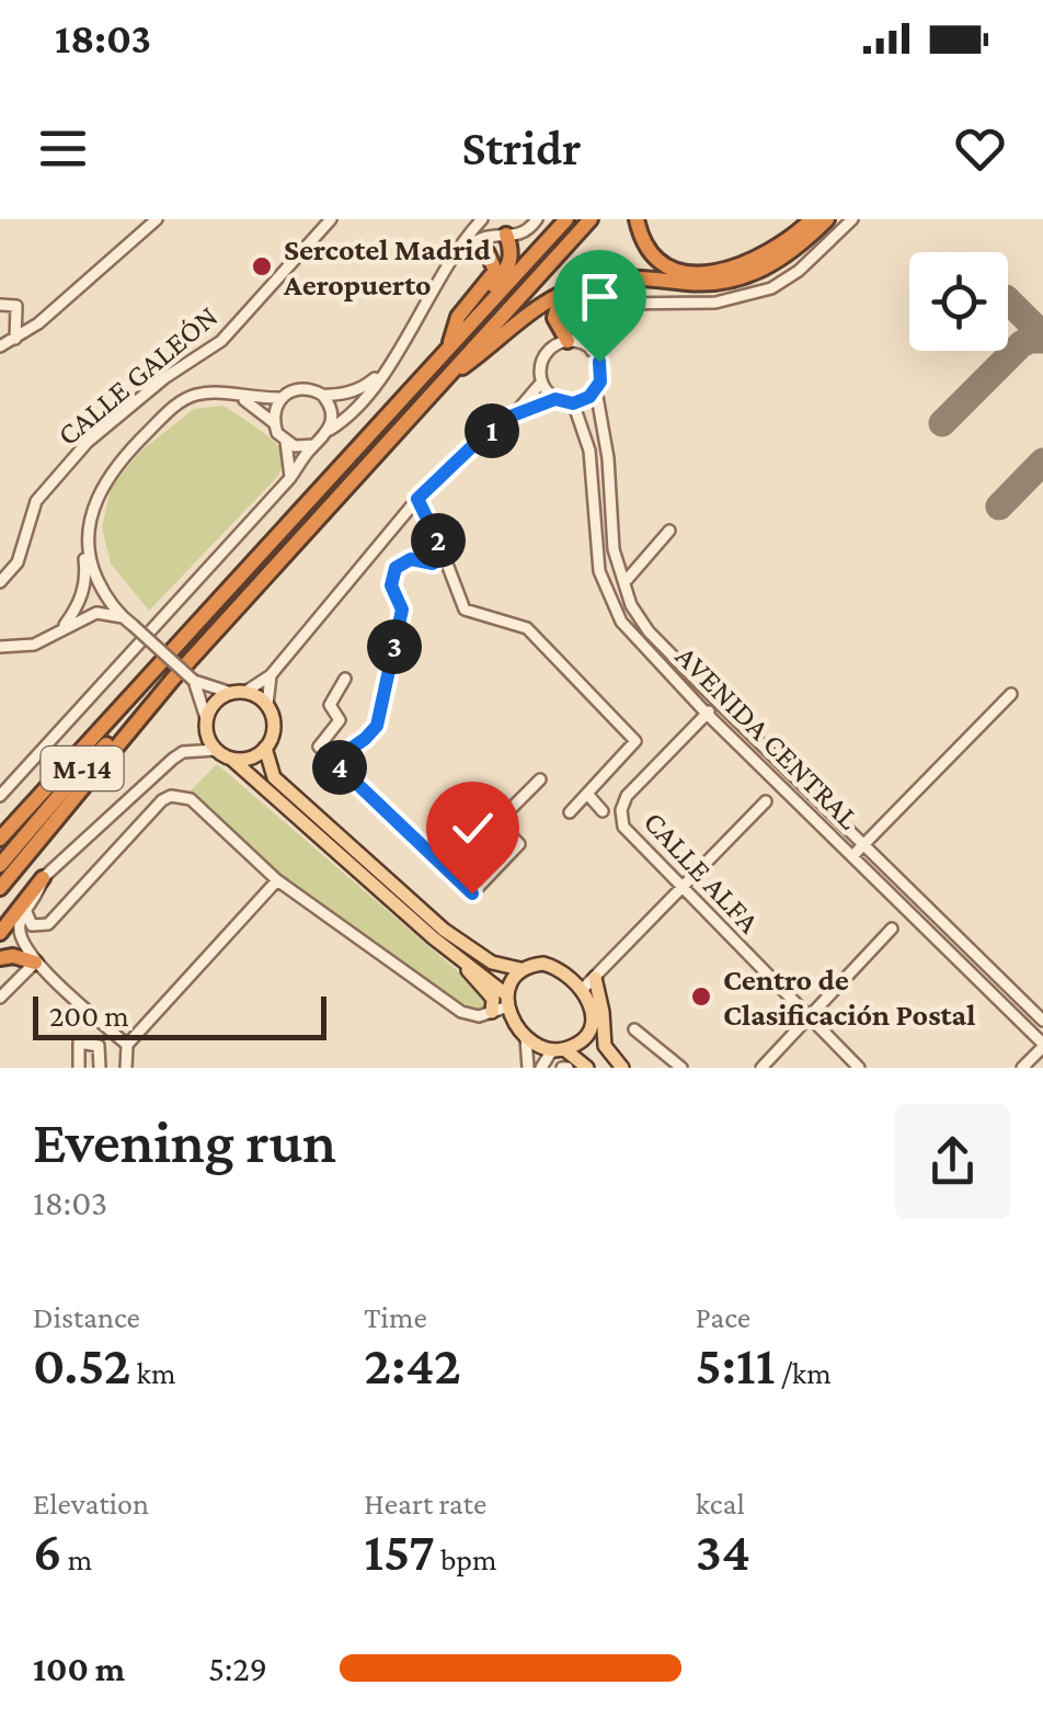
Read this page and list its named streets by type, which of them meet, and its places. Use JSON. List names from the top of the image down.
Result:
{
  "streets": {
    "highway": ["M-14"],
    "street": ["CALLE GALEÓN", "AVENIDA CENTRAL", "CALLE ALFA"]
  },
  "crossings": [
    ["AVENIDA CENTRAL", "CALLE ALFA"]
  ],
  "places": ["Sercotel Madrid Aeropuerto", "Centro de Clasificación Postal"],
  "scale_bar": "200 m",
  "page": {
    "status": "18:03",
    "header": "Stridr",
    "pins": [
      "1",
      "2",
      "3",
      "4"
    ],
    "scale": "200 m",
    "heading": ["Evening run", "18:03"],
    "stats": [
      ["Distance", "0.52 km"],
      ["Time", "2:42"],
      ["Pace", "5:11 /km"],
      ["Elevation", "6 m"],
      ["Heart rate", "157 bpm"],
      ["kcal", "34"]
    ],
    "list": [
      {
        "name": "100 m",
        "note": "5:29"
      }
    ]
  }
}
